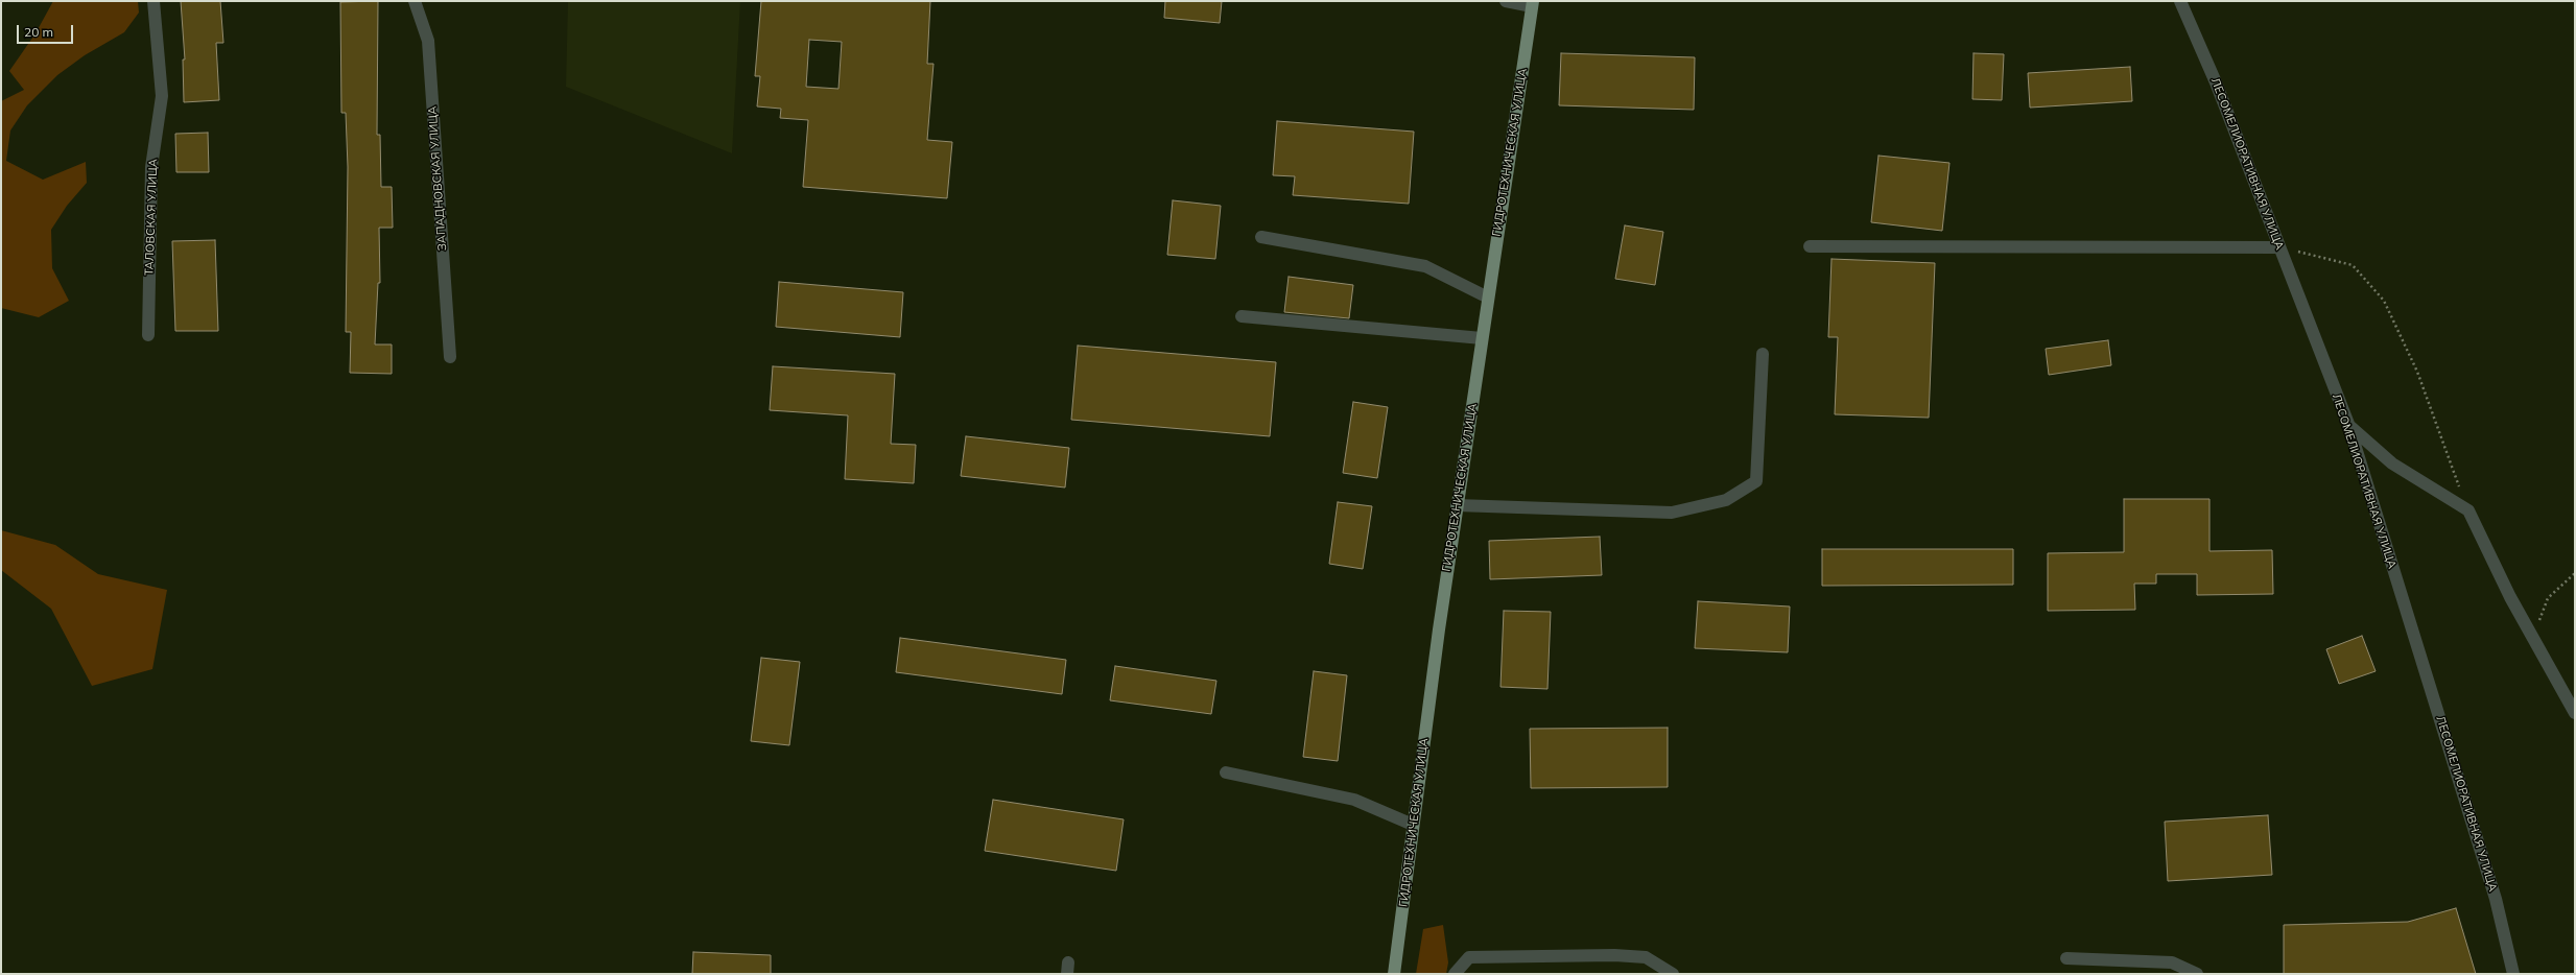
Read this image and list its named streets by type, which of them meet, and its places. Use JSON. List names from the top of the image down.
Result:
{
  "streets": {
    "main road": ["ГИДРОТЕХНИЧЕСКАЯ УЛИЦА"],
    "street": ["ЛЕСОМЕЛИОРАТИВНАЯ УЛИЦА", "ЗАПАДНОВСКАЯ УЛИЦА", "ТАЛОВСКАЯ УЛИЦА"]
  },
  "scale_bar": "20 m"
}
